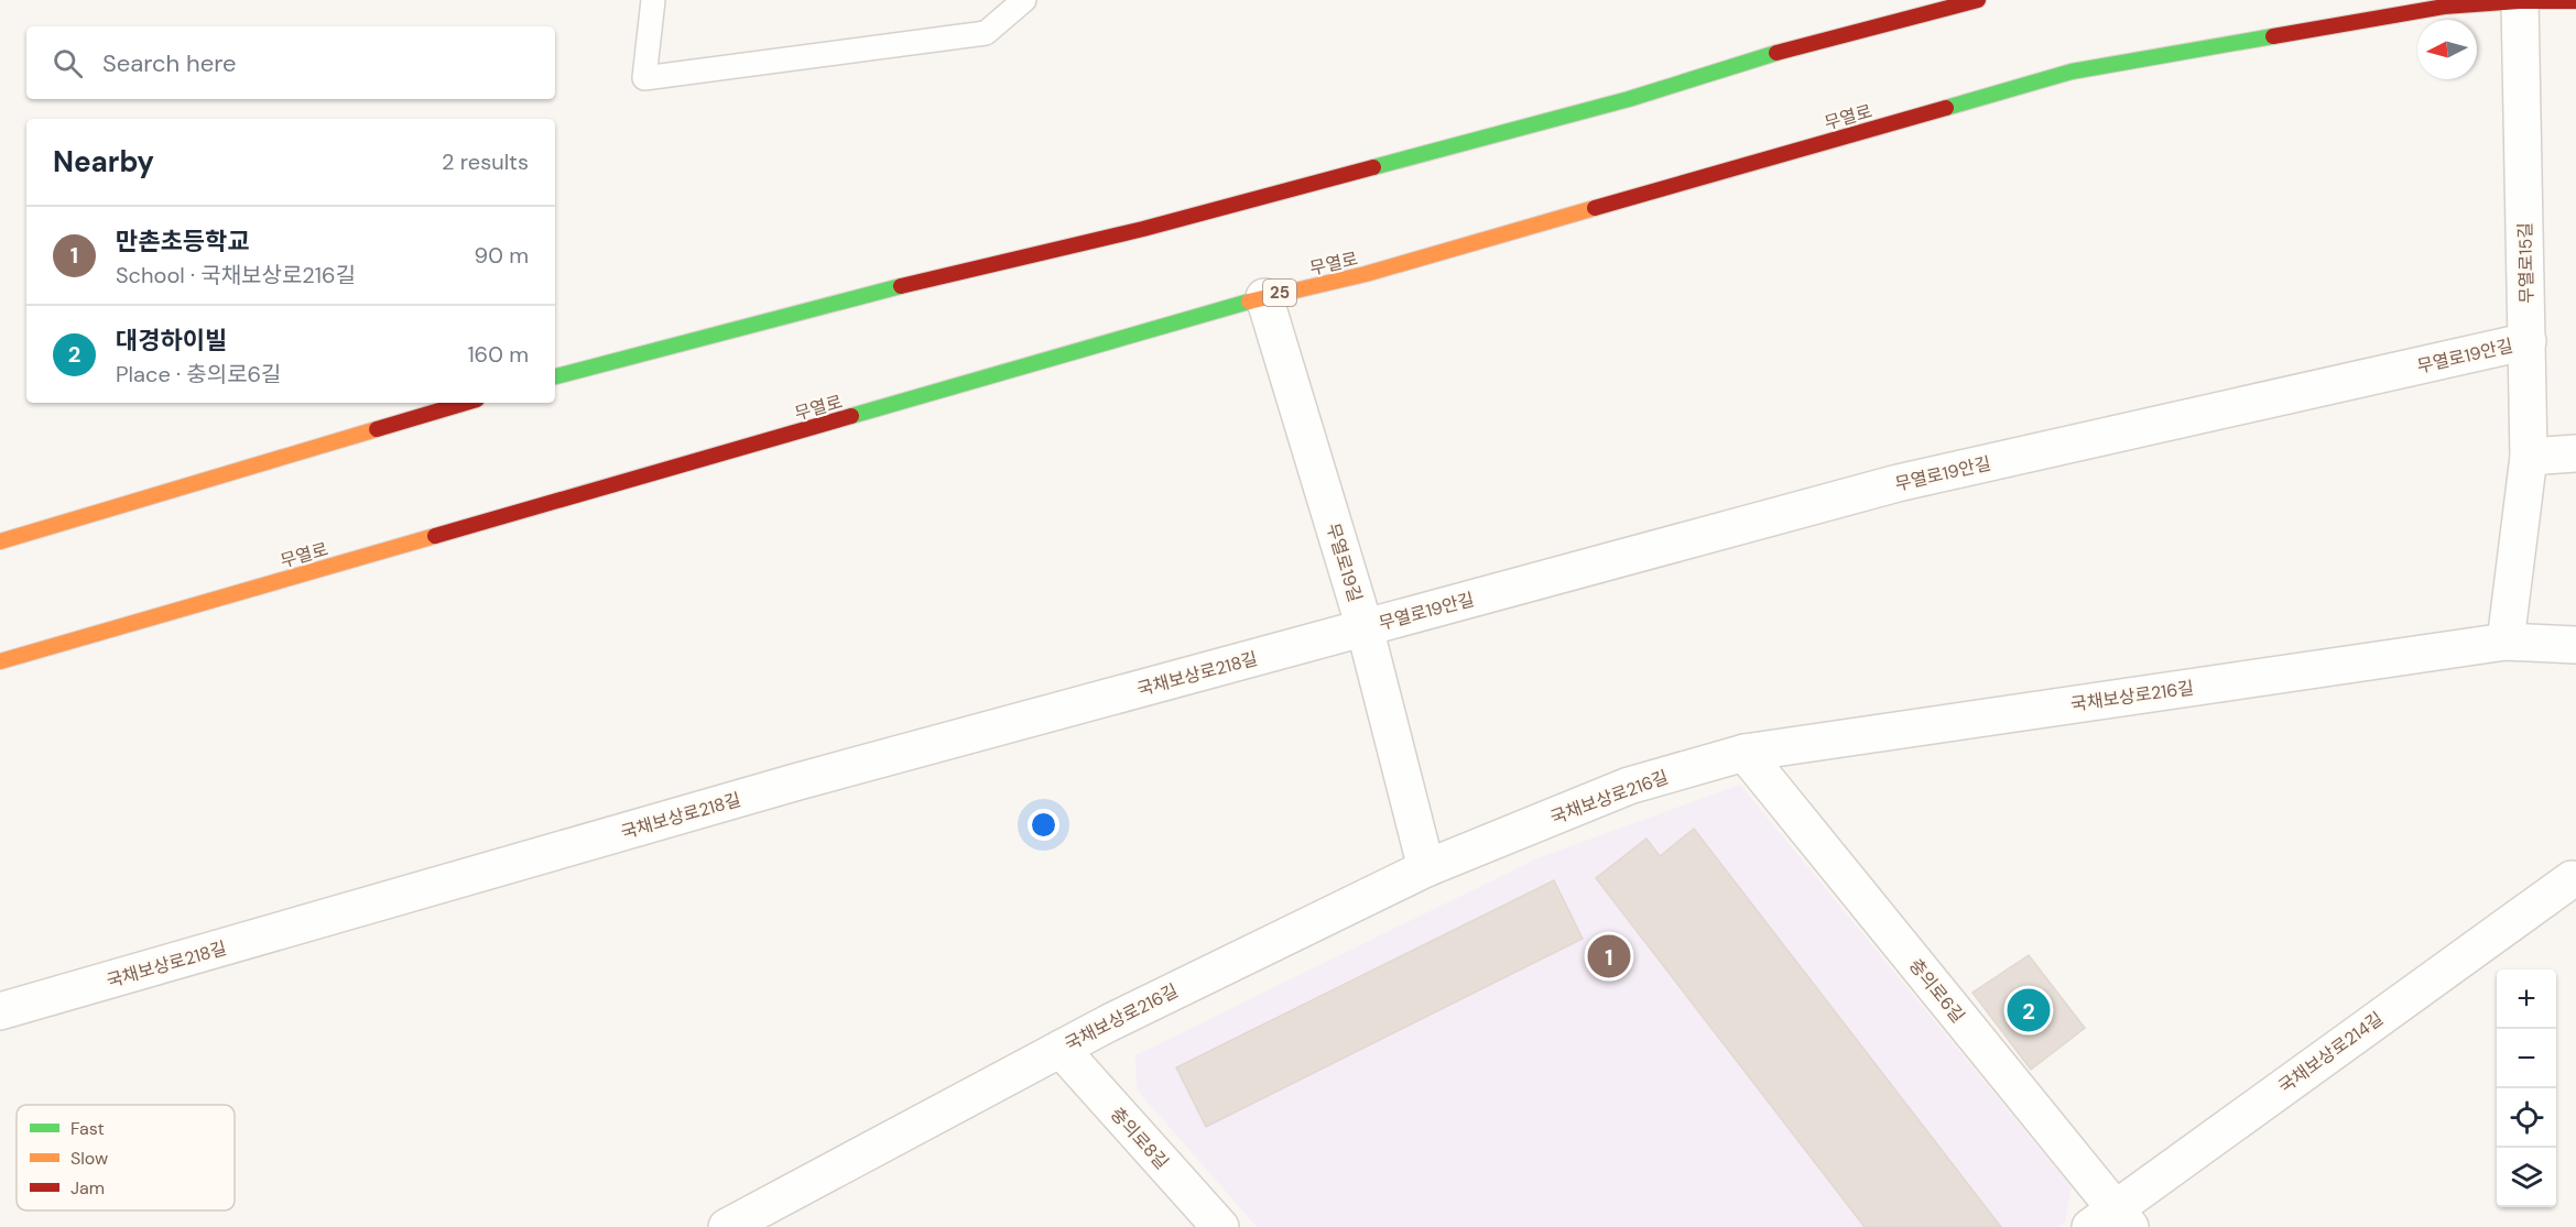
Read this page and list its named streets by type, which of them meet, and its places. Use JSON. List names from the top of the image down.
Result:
{
  "streets": {
    "main road": ["무열로", "25"],
    "street": [
      "무열로15길",
      "무열로19안길",
      "무열로19길",
      "국채보상로218길",
      "국채보상로216길",
      "충의로6길",
      "국채보상로214길",
      "충의로8길"
    ]
  },
  "crossings": [
    ["무열로", "무열로15길"],
    ["무열로", "무열로19길"],
    ["무열로15길", "무열로19안길"],
    ["무열로15길", "국채보상로216길"],
    ["무열로19안길", "무열로19길"],
    ["무열로19안길", "국채보상로218길"],
    ["무열로19길", "국채보상로218길"],
    ["무열로19길", "국채보상로216길"],
    ["국채보상로216길", "충의로6길"],
    ["국채보상로216길", "충의로8길"],
    ["충의로6길", "국채보상로214길"]
  ],
  "legend": ["Fast", "Slow", "Jam"],
  "north": "left",
  "page": {
    "search": "Search here",
    "heading": ["Nearby", "2 results"],
    "list": [
      {
        "mark": "1",
        "name": "만촌초등학교",
        "note": "School · 국채보상로216길",
        "value": "90 m"
      },
      {
        "mark": "2",
        "name": "대경하이빌",
        "note": "Place · 충의로6길",
        "value": "160 m"
      }
    ],
    "pins": ["1", "2"],
    "map_buttons": ["+", "−"]
  }
}
